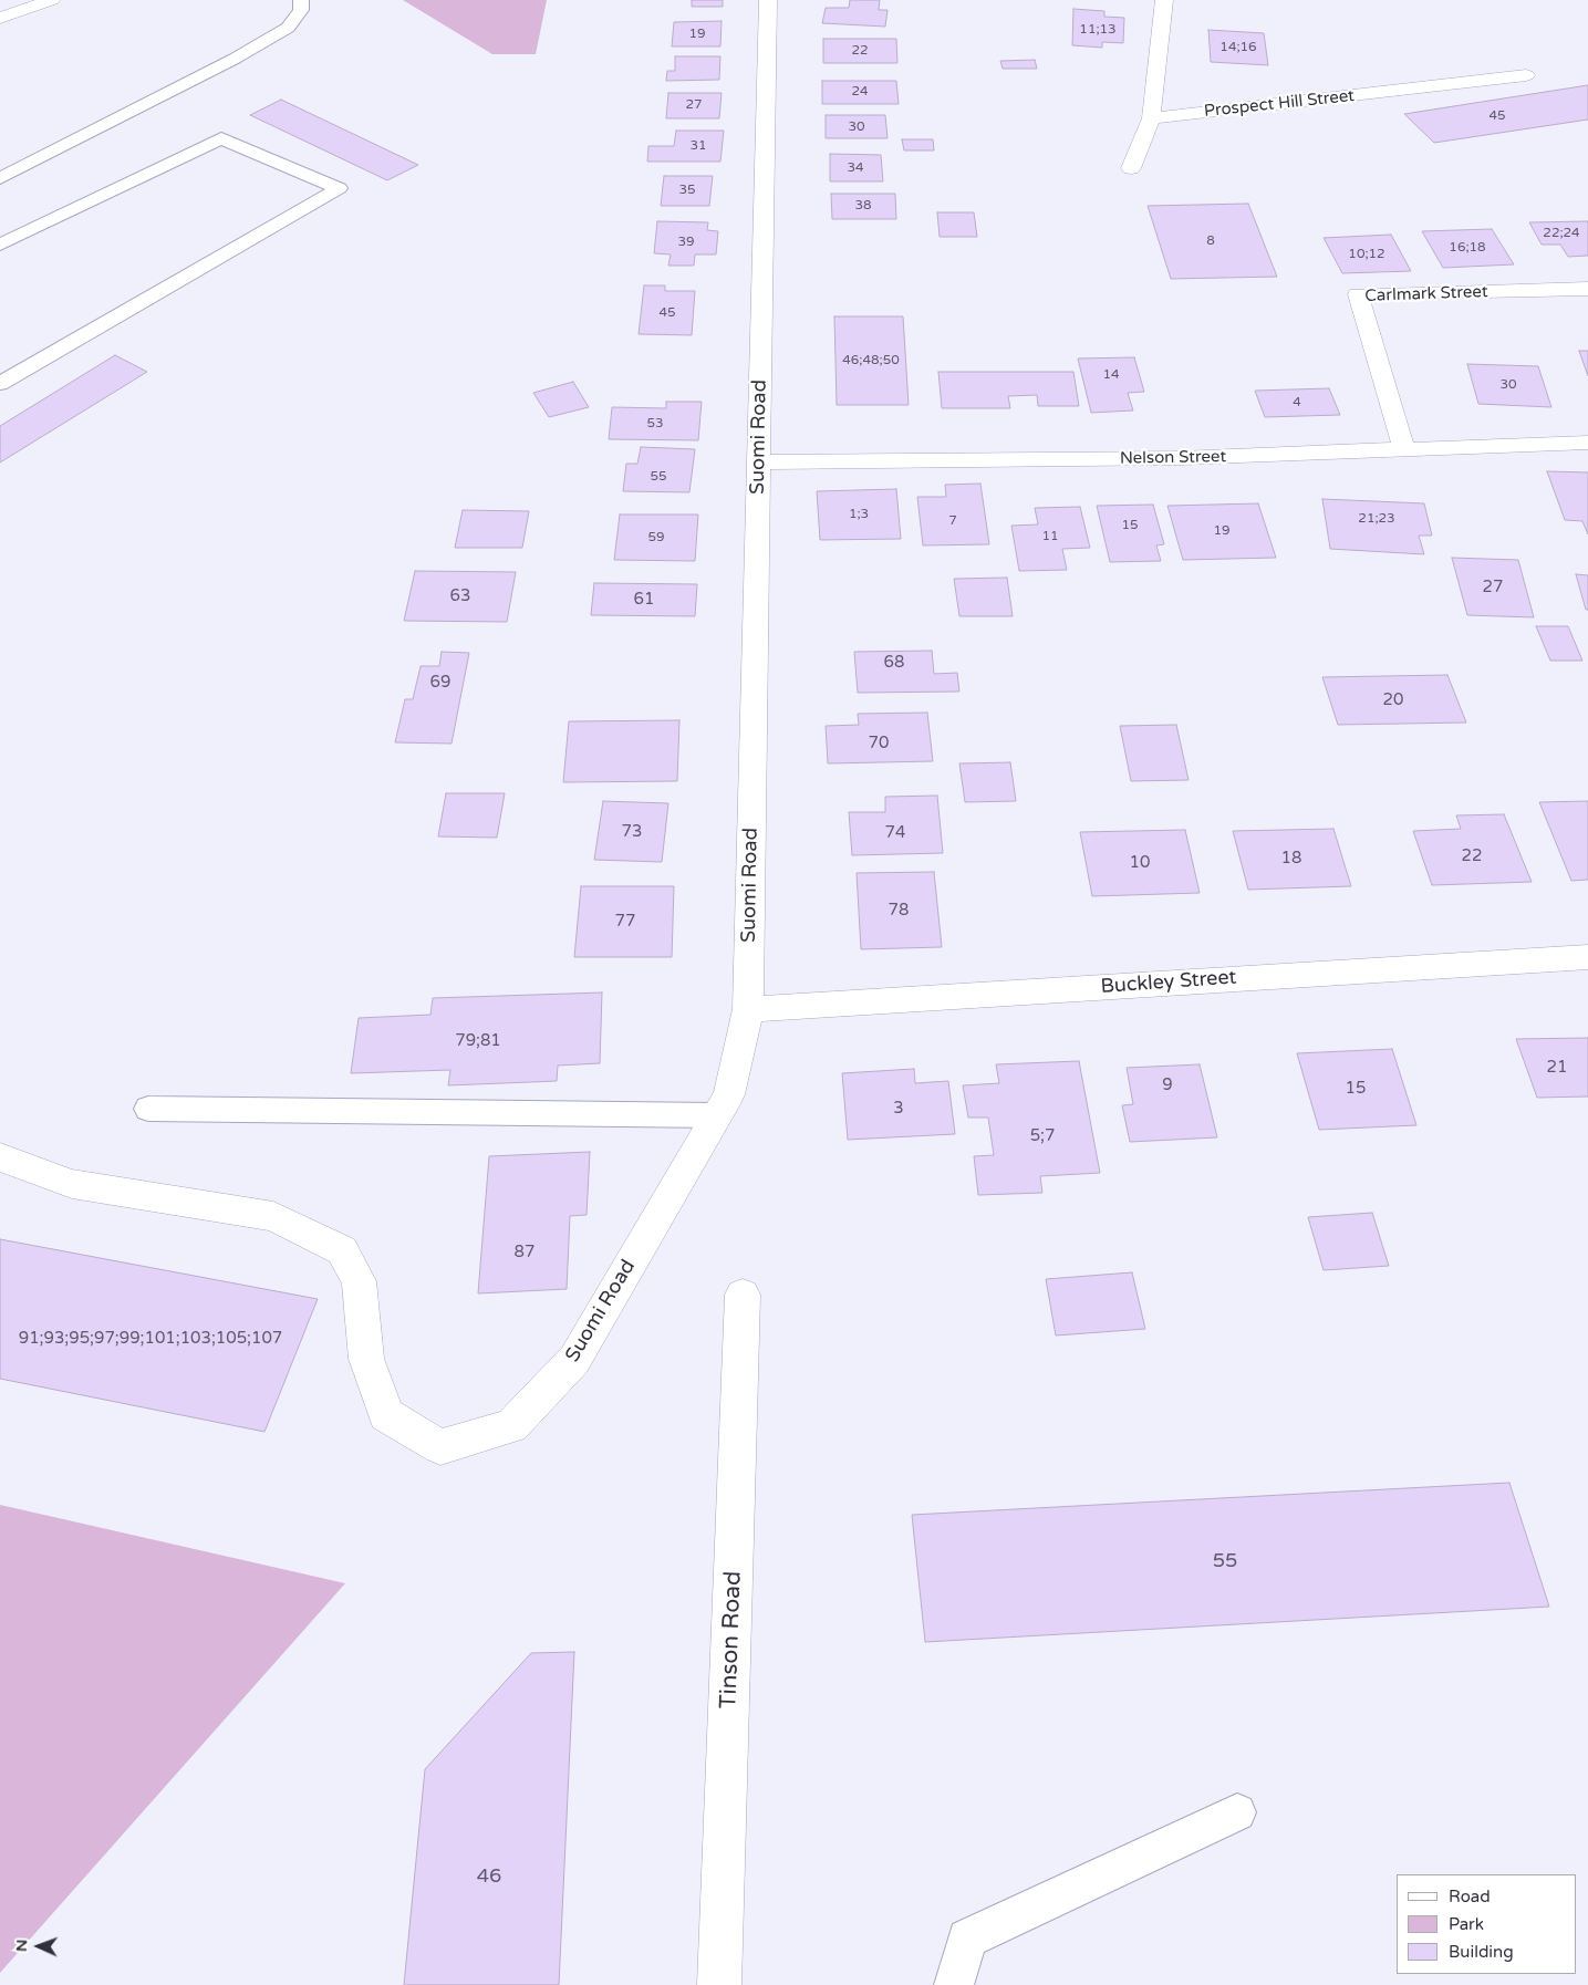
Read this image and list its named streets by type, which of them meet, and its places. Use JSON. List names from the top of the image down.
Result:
{
  "streets": {
    "street": [
      "Prospect Hill Street",
      "Carlmark Street",
      "Suomi Road",
      "Nelson Street",
      "Buckley Street",
      "Tinson Road"
    ]
  },
  "crossings": [
    ["Carlmark Street", "Nelson Street"],
    ["Suomi Road", "Nelson Street"],
    ["Suomi Road", "Buckley Street"]
  ],
  "house_numbers": [
    "11;13",
    "19",
    "14;16",
    "22",
    "24",
    "27",
    "45",
    "30",
    "31",
    "34",
    "35",
    "38",
    "22;24",
    "8",
    "39",
    "16;18",
    "10;12",
    "45",
    "46;48;50",
    "14",
    "30",
    "4",
    "53",
    "55",
    "1;3",
    "21;23",
    "7",
    "15",
    "19",
    "11",
    "59",
    "27",
    "63",
    "61",
    "68",
    "69",
    "20",
    "70",
    "73",
    "74",
    "22",
    "18",
    "10",
    "78",
    "77",
    "79;81",
    "21",
    "9",
    "15",
    "3",
    "5;7",
    "87",
    "91;93;95;97;99;101;103;105;107",
    "55",
    "46"
  ],
  "legend": ["Road", "Park", "Building"],
  "north": "left"
}
